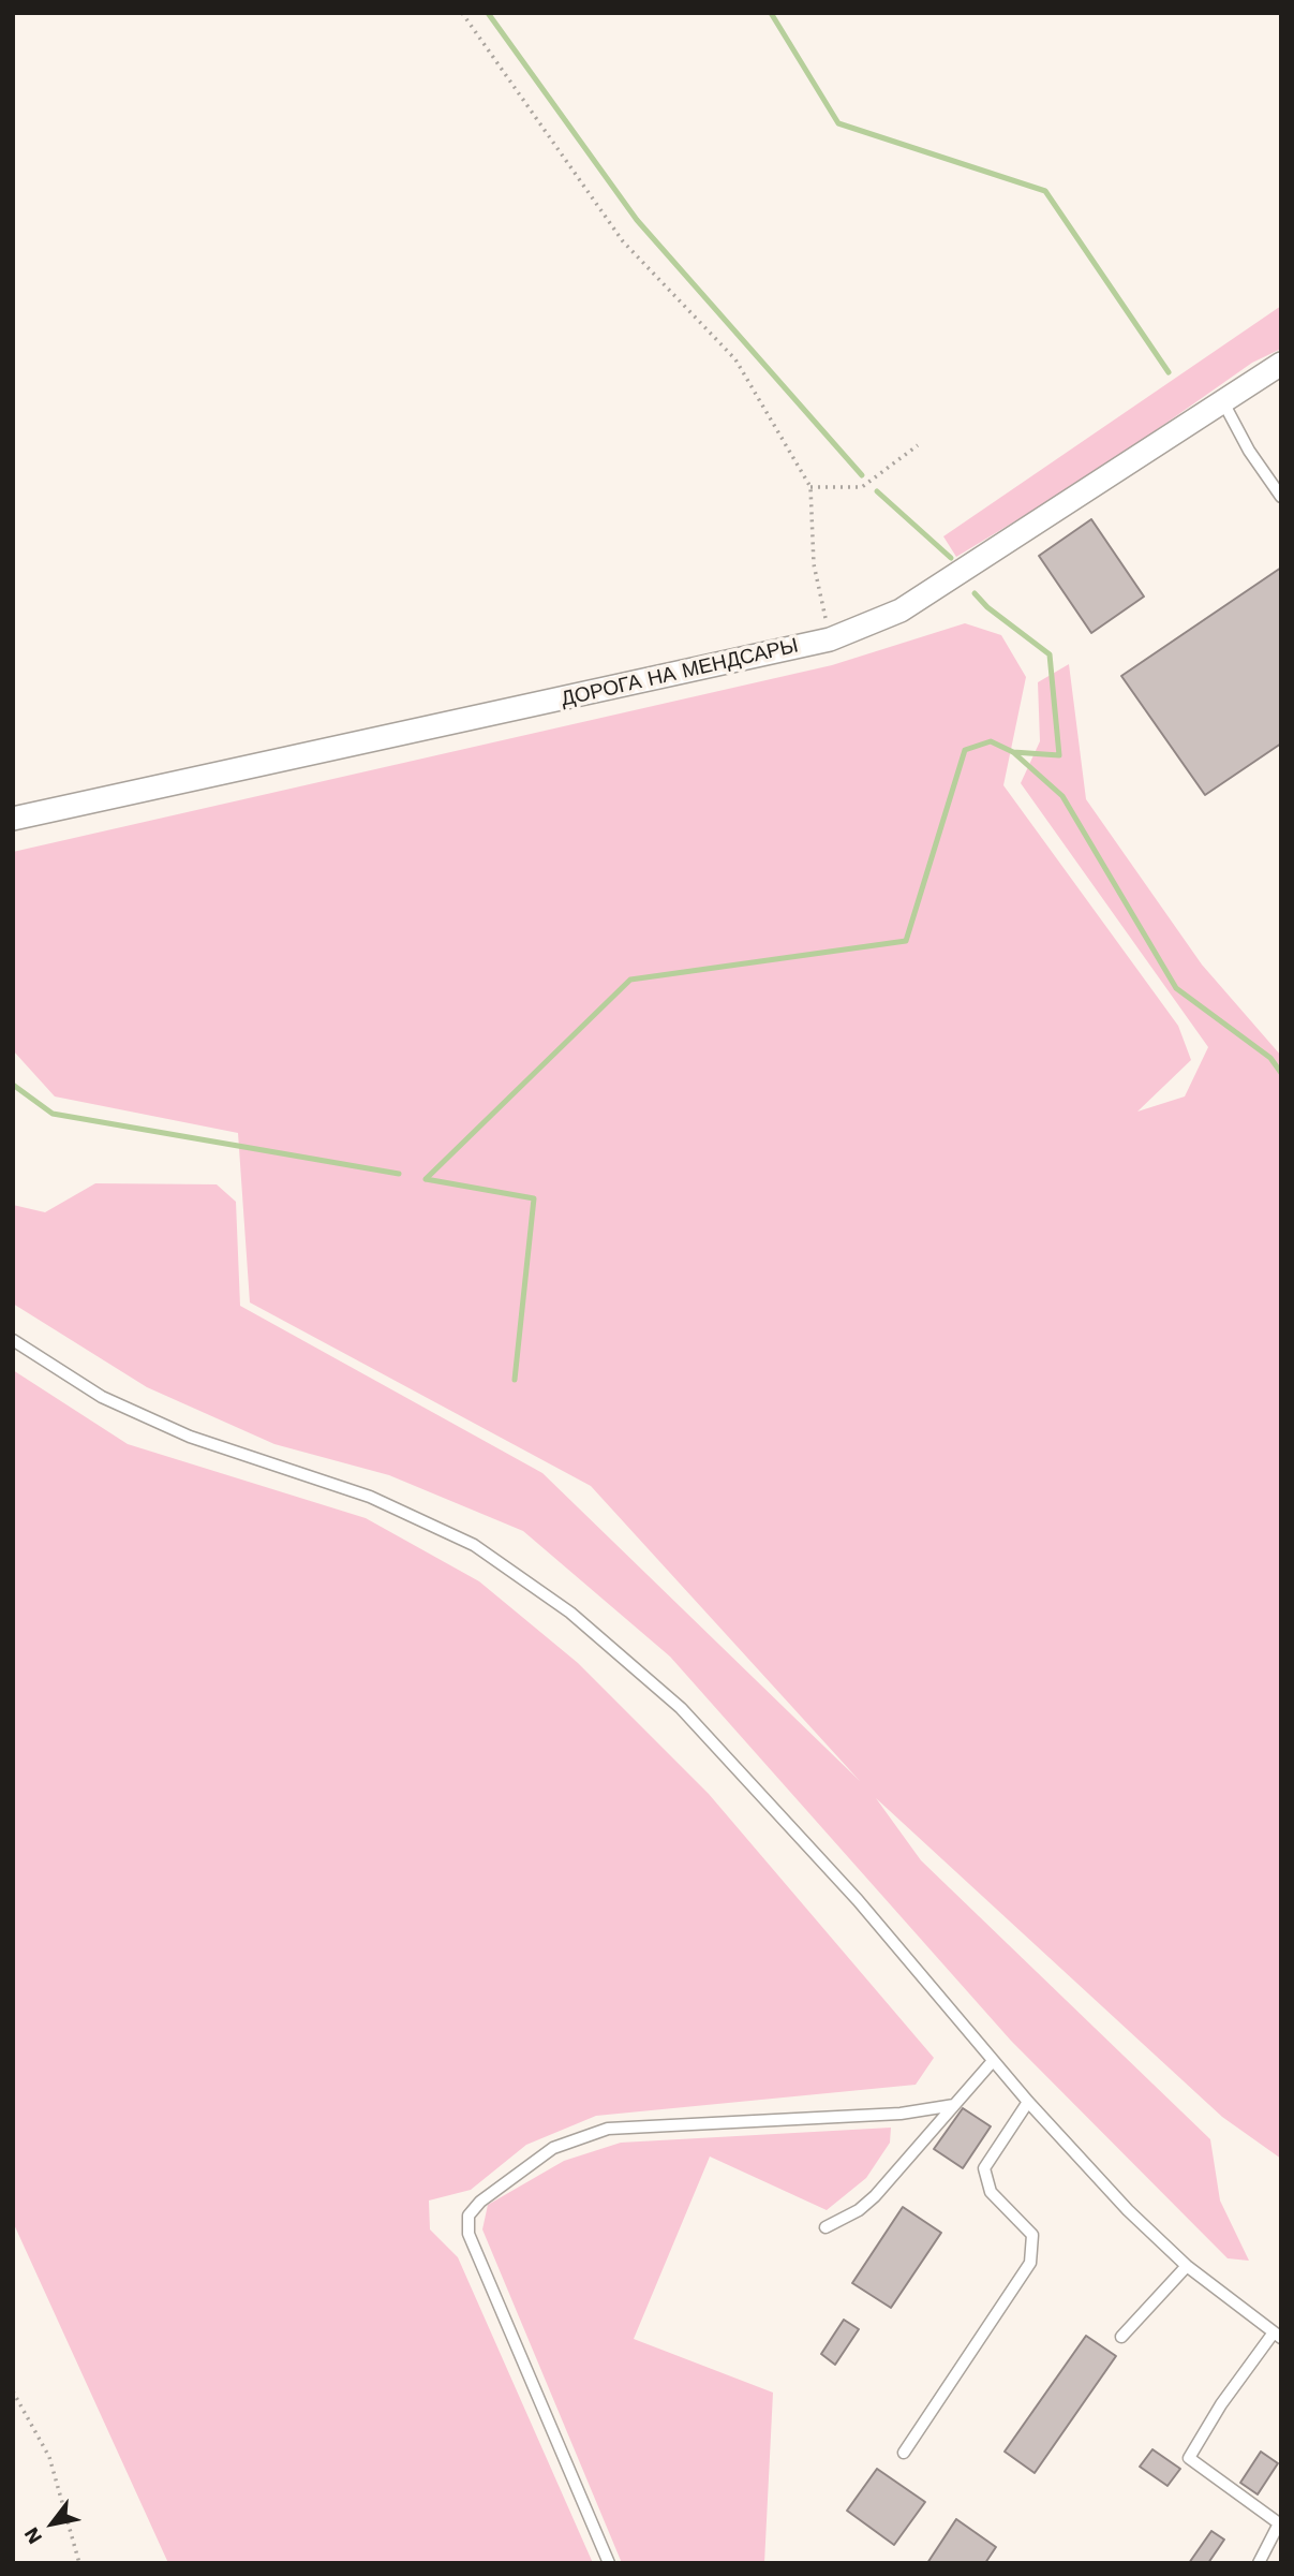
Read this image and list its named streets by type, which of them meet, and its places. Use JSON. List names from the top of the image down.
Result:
{
  "streets": {
    "street": ["ДОРОГА НА МЕНДСАРЫ"]
  },
  "north": "bottom left"
}
